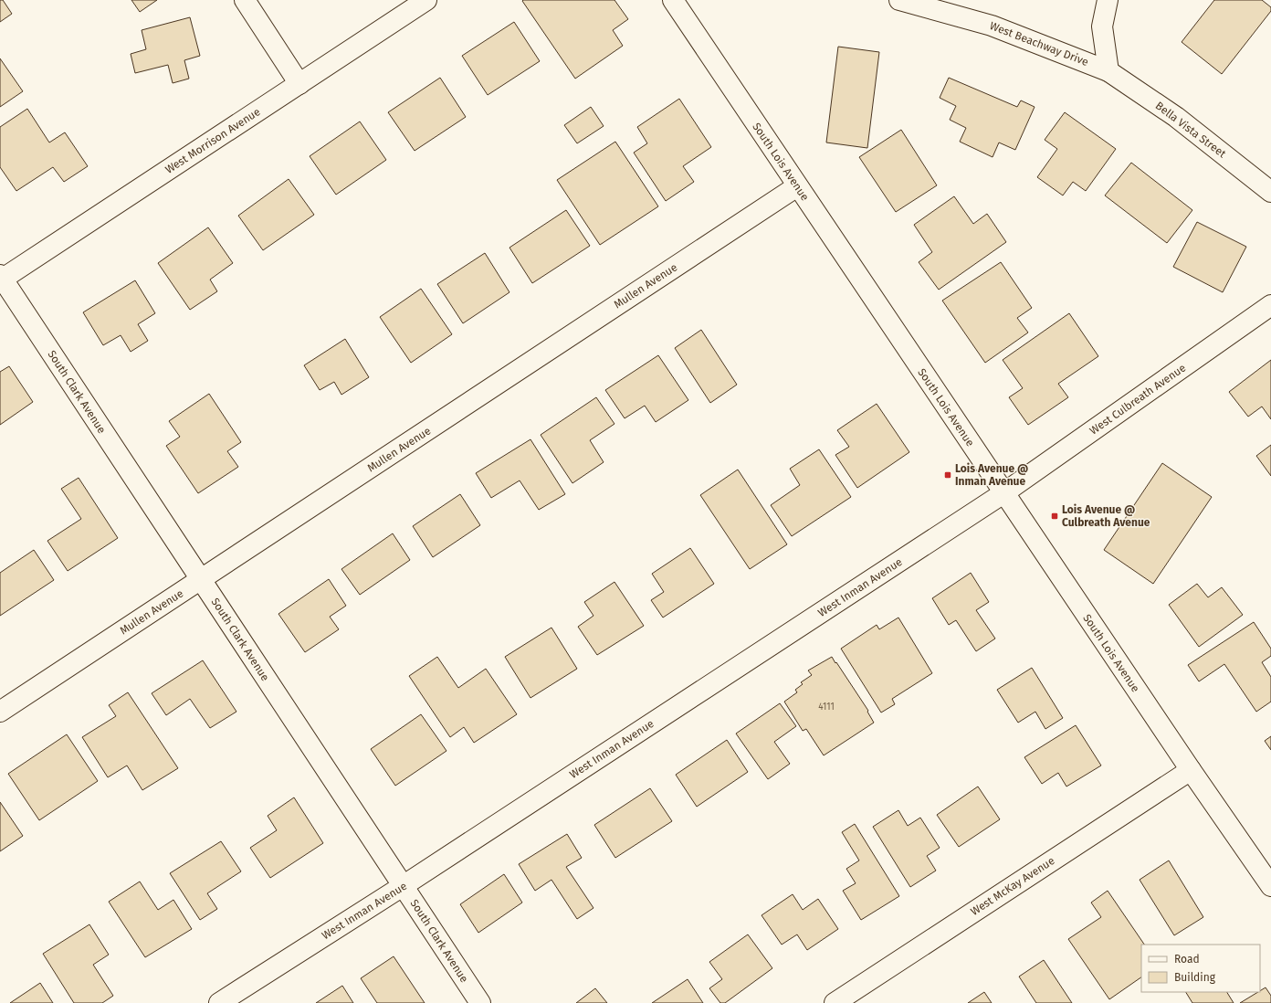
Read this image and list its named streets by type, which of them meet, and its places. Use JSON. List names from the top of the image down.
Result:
{
  "streets": {
    "street": [
      "West Beachway Drive",
      "Bella Vista Street",
      "West Morrison Avenue",
      "South Lois Avenue",
      "Mullen Avenue",
      "South Clark Avenue",
      "West Culbreath Avenue",
      "West Inman Avenue",
      "West McKay Avenue"
    ]
  },
  "crossings": [
    ["West Beachway Drive", "Bella Vista Street"],
    ["West Morrison Avenue", "South Clark Avenue"],
    ["South Lois Avenue", "Mullen Avenue"],
    ["South Lois Avenue", "West Culbreath Avenue"],
    ["South Lois Avenue", "West Inman Avenue"],
    ["South Lois Avenue", "West McKay Avenue"],
    ["Mullen Avenue", "South Clark Avenue"],
    ["South Clark Avenue", "West Inman Avenue"],
    ["West Culbreath Avenue", "West Inman Avenue"]
  ],
  "places": {
    "transit": ["Lois Avenue @ Inman Avenue", "Lois Avenue @ Culbreath Avenue"]
  },
  "house_numbers": ["4111"],
  "legend": ["Road", "Building"]
}
